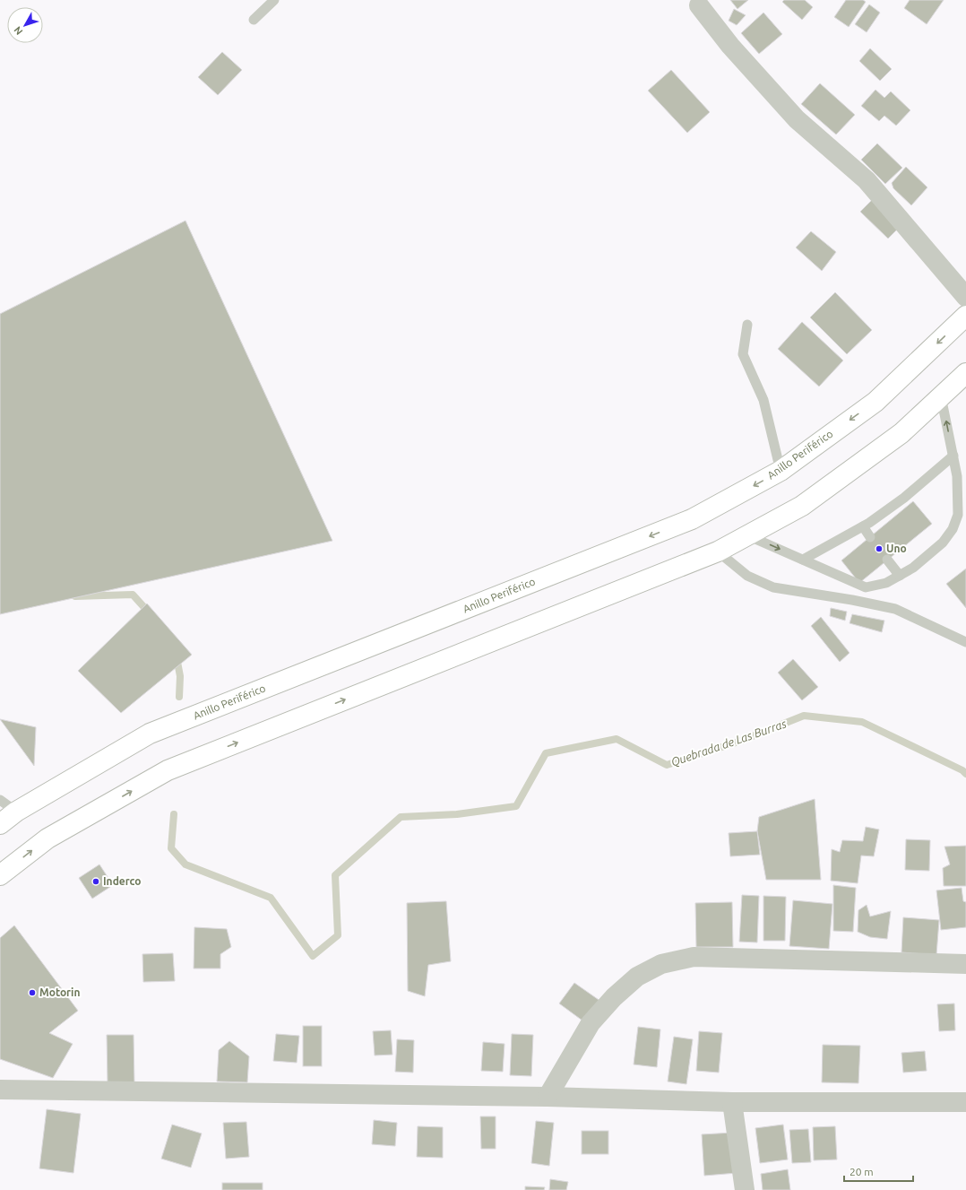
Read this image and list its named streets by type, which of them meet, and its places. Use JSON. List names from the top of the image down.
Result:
{
  "streets": {
    "highway": ["Anillo Periférico"]
  },
  "water": ["Quebrada de Las Burras"],
  "places": ["Uno", "Inderco", "Motorin"],
  "scale_bar": "20 m",
  "north": "bottom left"
}
